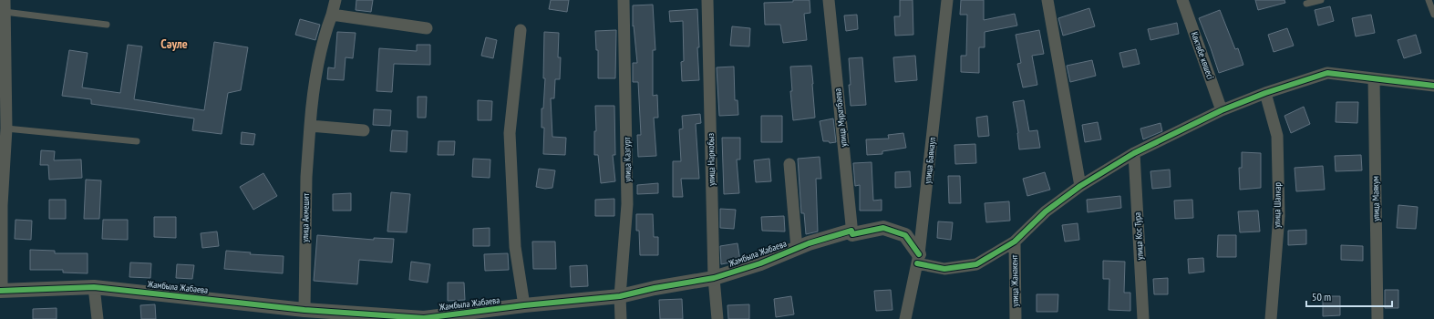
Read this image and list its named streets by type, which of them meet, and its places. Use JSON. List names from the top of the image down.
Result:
{
  "streets": {
    "street": [
      "Көктөбе көшесі",
      "улица Муратбаева",
      "улица Казгурт",
      "улица Наркобыз",
      "улица Баянаул",
      "улица Маякум",
      "улица Шалкар",
      "улица Акмешит",
      "улица Кос Тура",
      "Жамбыла Жабаева",
      "улица Жанакент"
    ]
  },
  "crossings": [
    ["улица Муратбаева", "Жамбыла Жабаева"],
    ["улица Казгурт", "Жамбыла Жабаева"],
    ["улица Наркобыз", "Жамбыла Жабаева"],
    ["улица Баянаул", "Жамбыла Жабаева"],
    ["улица Акмешит", "Жамбыла Жабаева"]
  ],
  "districts": ["Сәуле"],
  "scale_bar": "50 m"
}
